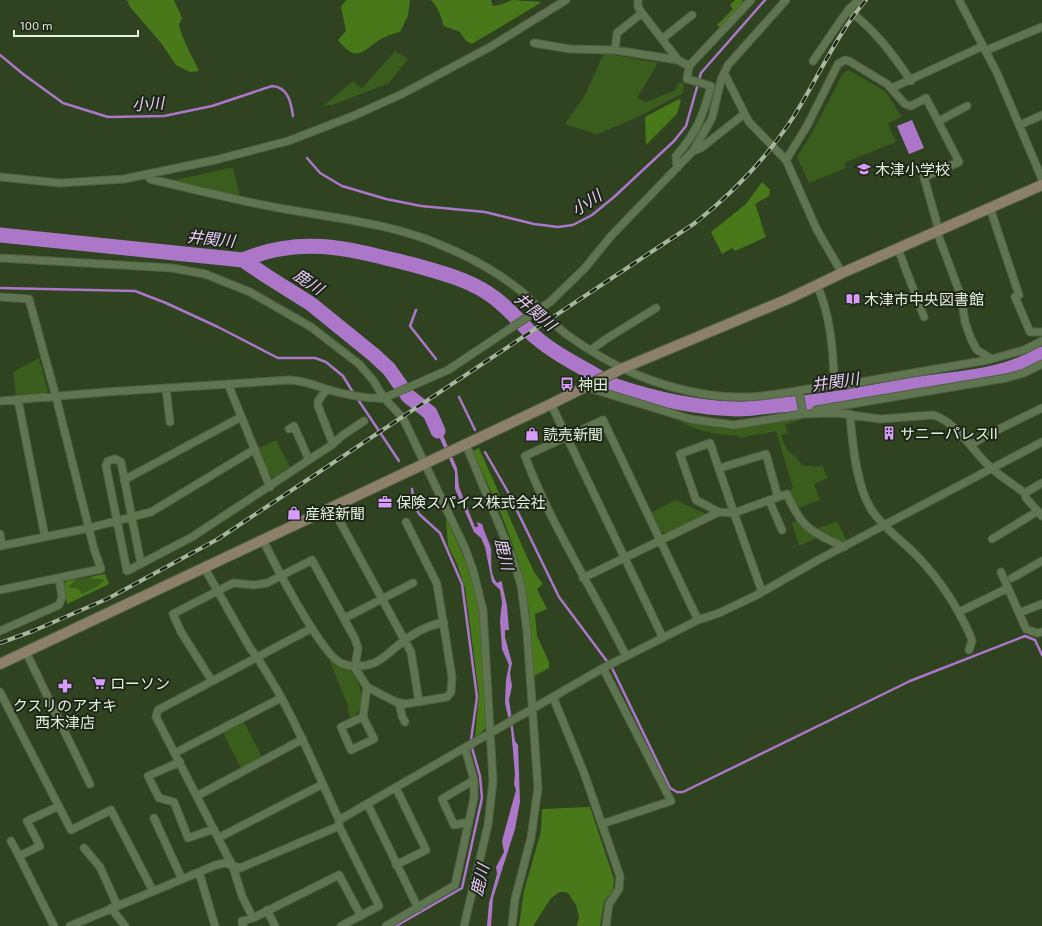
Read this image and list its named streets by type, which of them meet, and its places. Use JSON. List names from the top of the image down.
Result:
{
  "water": ["小川", "井関川", "鹿川"],
  "places": {
    "school or university": ["木津小学校"],
    "library": ["木津市中央図書館"],
    "bus stop": ["神田"],
    "building": ["サニーパレスII"],
    "shop": ["読売新聞", "産経新聞"],
    "office": ["保険スパイス株式会社"],
    "supermarket": ["ローソン"],
    "pharmacy": ["クスリのアオキ 西木津店"]
  },
  "scale_bar": "100 m"
}
